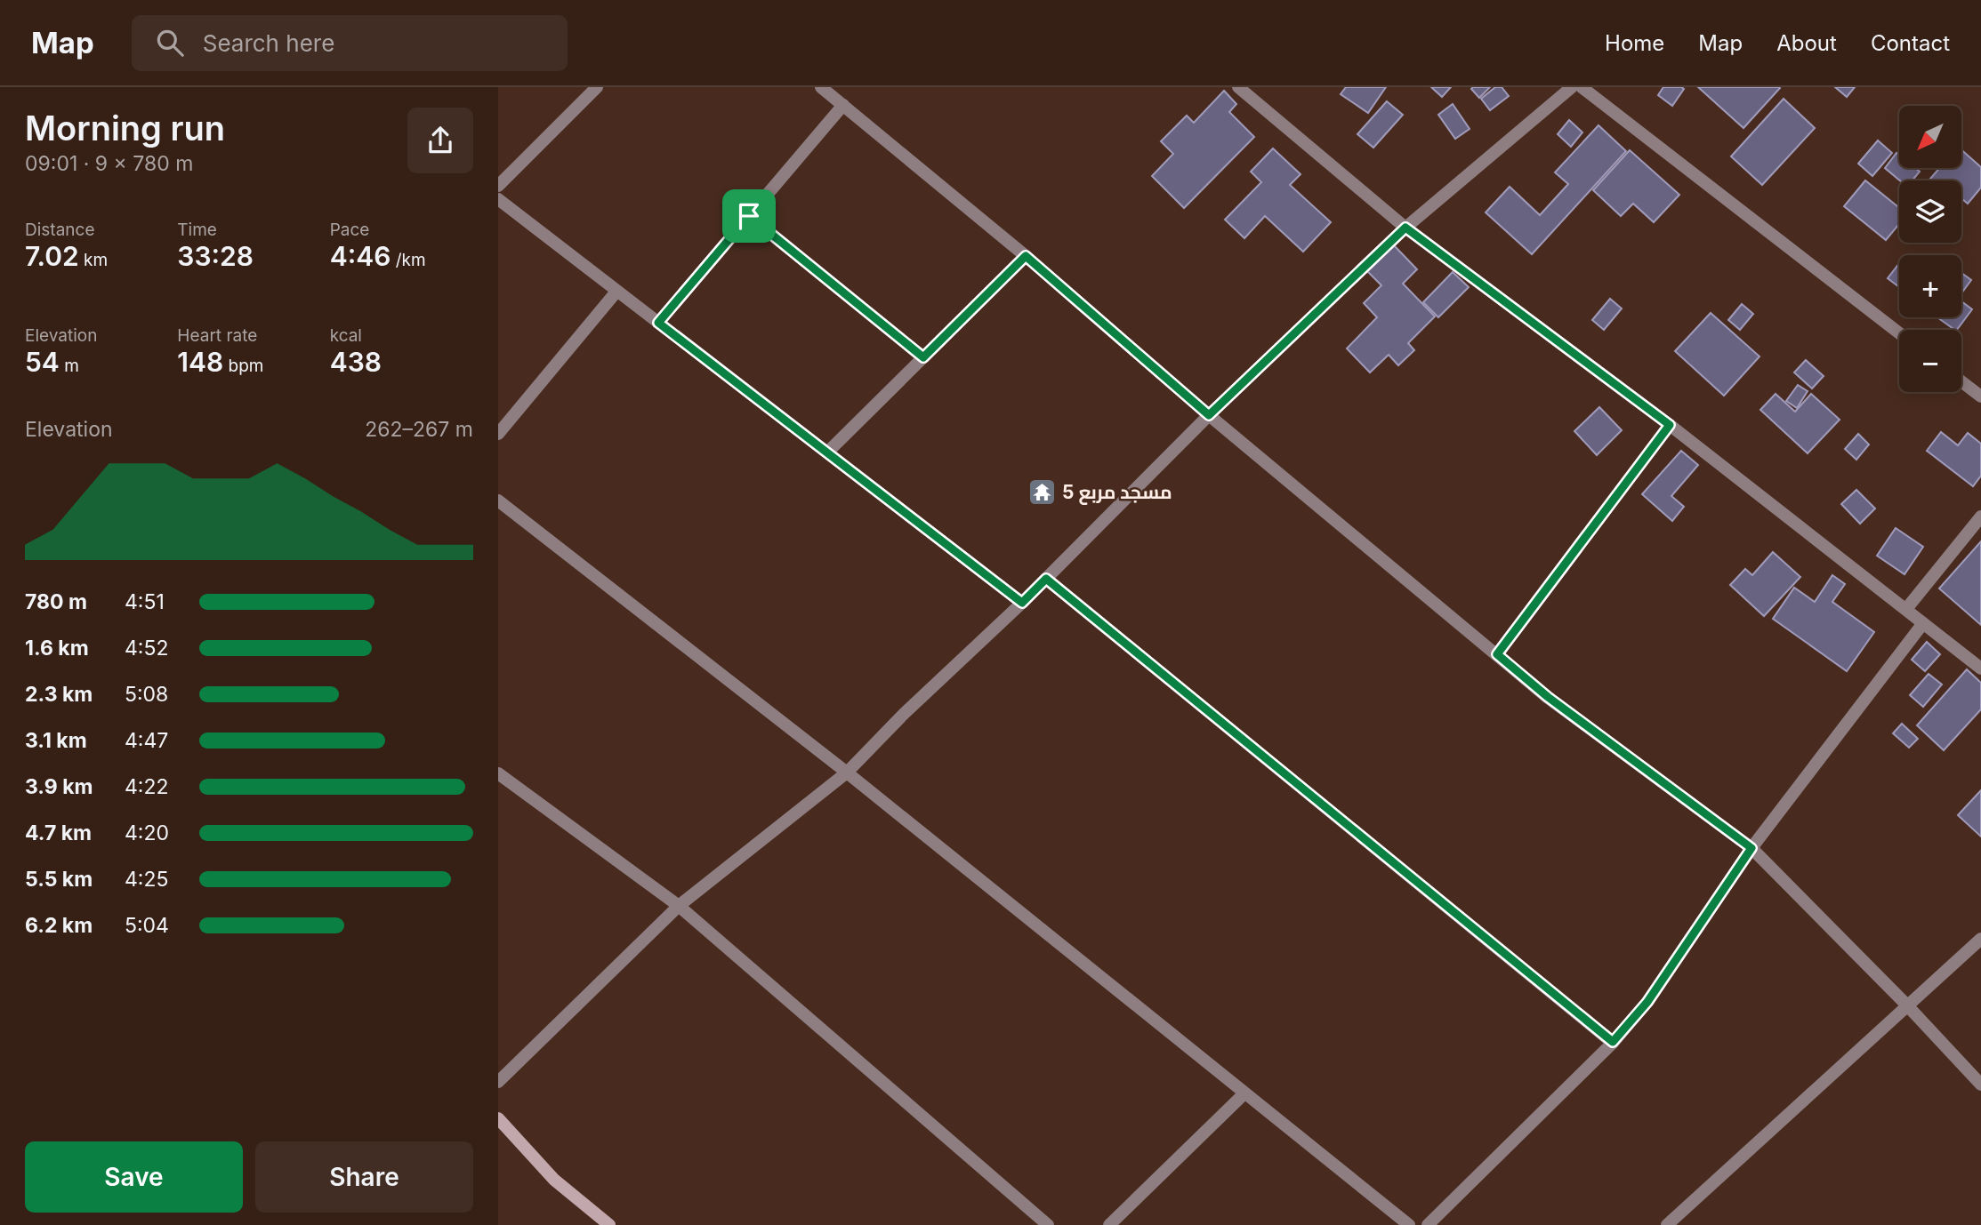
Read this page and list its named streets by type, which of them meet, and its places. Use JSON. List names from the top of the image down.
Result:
{
  "places": {
    "temple": ["مسجد مربع 5"]
  },
  "north": "bottom left",
  "page": {
    "header": "Map",
    "search": "Search here",
    "nav": [
      "Home",
      "Map",
      "About",
      "Contact"
    ],
    "heading": ["Morning run", "09:01 · 9 × 780 m"],
    "map_buttons": ["+", "−"],
    "stats": [
      ["Distance", "7.02 km"],
      ["Time", "33:28"],
      ["Pace", "4:46 /km"],
      ["Elevation", "54 m"],
      ["Heart rate", "148 bpm"],
      ["kcal", "438"]
    ],
    "chart": ["Elevation", "262–267 m"],
    "list": [
      {
        "name": "780 m",
        "note": "4:51"
      },
      {
        "name": "1.6 km",
        "note": "4:52"
      },
      {
        "name": "2.3 km",
        "note": "5:08"
      },
      {
        "name": "3.1 km",
        "note": "4:47"
      },
      {
        "name": "3.9 km",
        "note": "4:22"
      },
      {
        "name": "4.7 km",
        "note": "4:20"
      },
      {
        "name": "5.5 km",
        "note": "4:25"
      },
      {
        "name": "6.2 km",
        "note": "5:04"
      }
    ],
    "buttons": ["Save", "Share"]
  }
}
